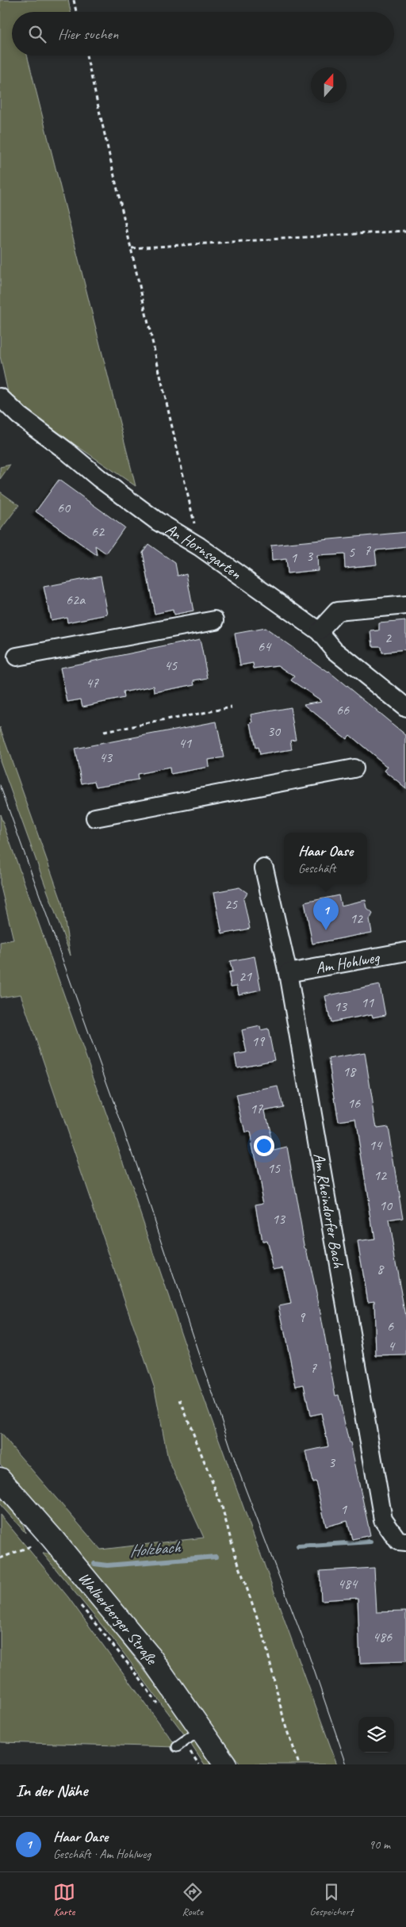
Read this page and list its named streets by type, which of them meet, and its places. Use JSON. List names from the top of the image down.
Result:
{
  "streets": {
    "main road": ["Walberberger Straße"],
    "street": ["An Hornsgarten", "Am Hohlweg", "Am Rheindorfer Bach"]
  },
  "crossings": [
    ["Am Hohlweg", "Am Rheindorfer Bach"]
  ],
  "water": ["Holzbach"],
  "house_numbers": [
    "60",
    "62",
    "7",
    "5",
    "3",
    "1",
    "62a",
    "2",
    "64",
    "45",
    "47",
    "66",
    "30",
    "41",
    "43",
    "25",
    "12",
    "21",
    "11",
    "13",
    "19",
    "18",
    "16",
    "17",
    "14",
    "15",
    "12",
    "10",
    "13",
    "8",
    "9",
    "6",
    "4",
    "7",
    "3",
    "1",
    "484",
    "486"
  ],
  "north": "top",
  "page": {
    "search": "Hier suchen",
    "popup": ["Haar Oase", "Geschäft"],
    "pins": "1",
    "heading": "In der Nähe",
    "list": [
      {
        "mark": "1",
        "name": "Haar Oase",
        "note": "Geschäft · Am Hohlweg",
        "value": "90 m"
      }
    ],
    "nav": ["Karte", "Route", "Gespeichert"]
  }
}
